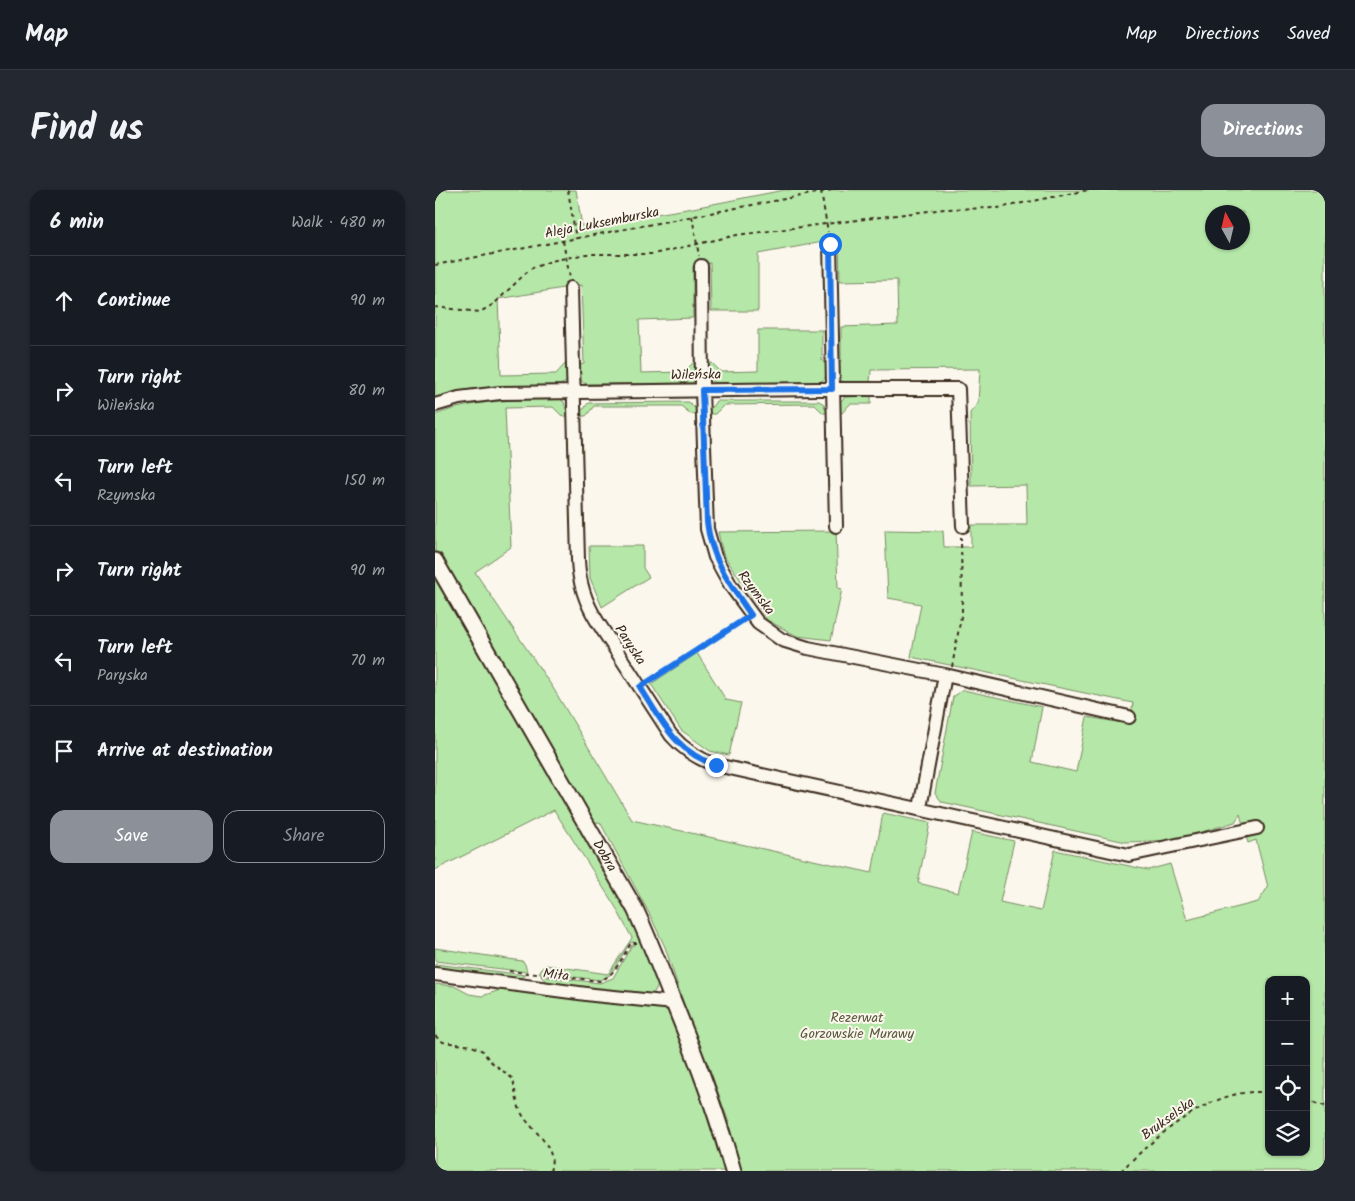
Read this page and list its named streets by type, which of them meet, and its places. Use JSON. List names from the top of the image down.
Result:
{
  "streets": {
    "street": [
      "Wileńska",
      "Rzymska",
      "Paryska",
      "Dobra",
      "Miła"
    ],
    "path": ["Aleja Luksemburska", "Brukselska"]
  },
  "crossings": [
    ["Wileńska", "Rzymska"],
    ["Wileńska", "Paryska"],
    ["Dobra", "Miła"]
  ],
  "parks": ["Rezerwat Gorzowskie Murawy"],
  "north": "top",
  "page": {
    "header": "Map",
    "nav": ["Map", "Directions", "Saved"],
    "title": "Find us",
    "buttons": [
      "Directions",
      ["Save", "Share"]
    ],
    "heading": ["6 min", "Walk · 480 m"],
    "list": [
      ["Continue", "90 m"],
      ["Turn right", "Wileńska", "80 m"],
      ["Turn left", "Rzymska", "150 m"],
      ["Turn right", "90 m"],
      ["Turn left", "Paryska", "70 m"],
      "Arrive at destination"
    ],
    "map_buttons": ["+", "−"]
  }
}
